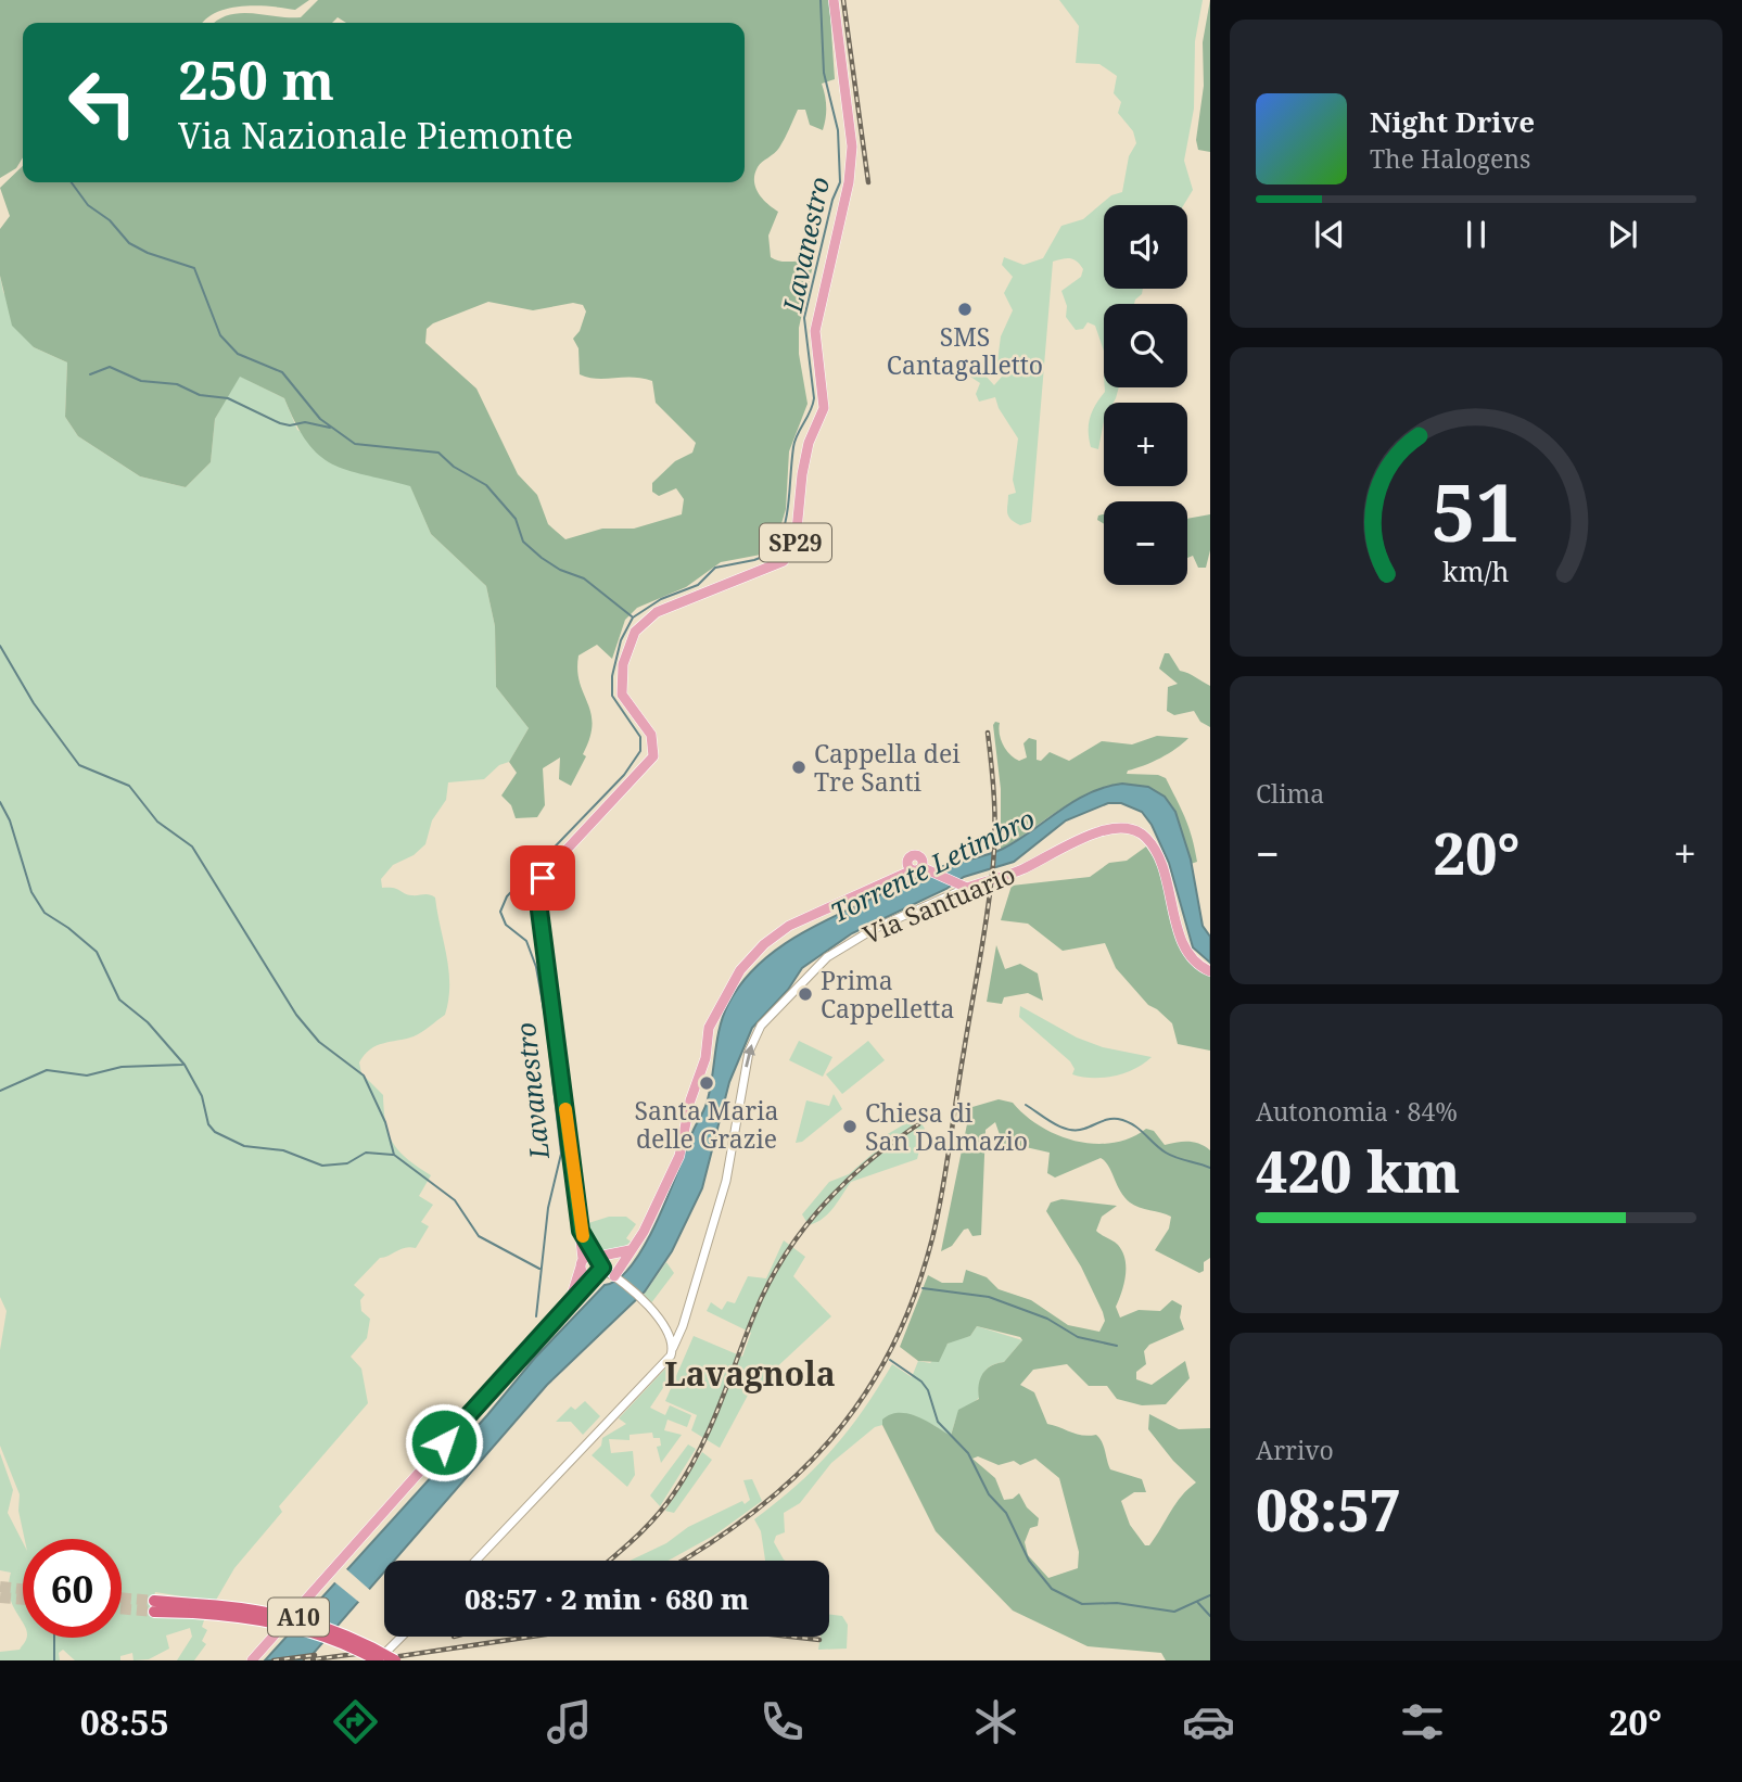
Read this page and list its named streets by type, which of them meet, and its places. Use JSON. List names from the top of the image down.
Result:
{
  "streets": {
    "highway": ["A10"],
    "main road": ["SP29", "Via Santuario"]
  },
  "one_way": ["Via Santuario"],
  "districts": ["Lavagnola"],
  "water": ["Lavanestro", "Torrente Letimbro"],
  "places": [
    "SMS Cantagalletto",
    "Cappella dei Tre Santi",
    "Prima Cappelletta",
    "Santa Maria delle Grazie",
    "Chiesa di San Dalmazio"
  ],
  "page": {
    "turn": ["250 m", "Via Nazionale Piemonte"],
    "song": ["Night Drive", "The Halogens"],
    "map_buttons": ["+", "−"],
    "tile": [
      "Clima",
      ["Autonomia · 84%", "420 km"],
      ["Arrivo", "08:57"]
    ],
    "heat": ["−", "20°", "+"],
    "limit": "60",
    "trip": "08:57 · 2 min · 680 m",
    "tabs": ["08:55", "20°"],
    "gauge": ["51", "km/h"]
  }
}
